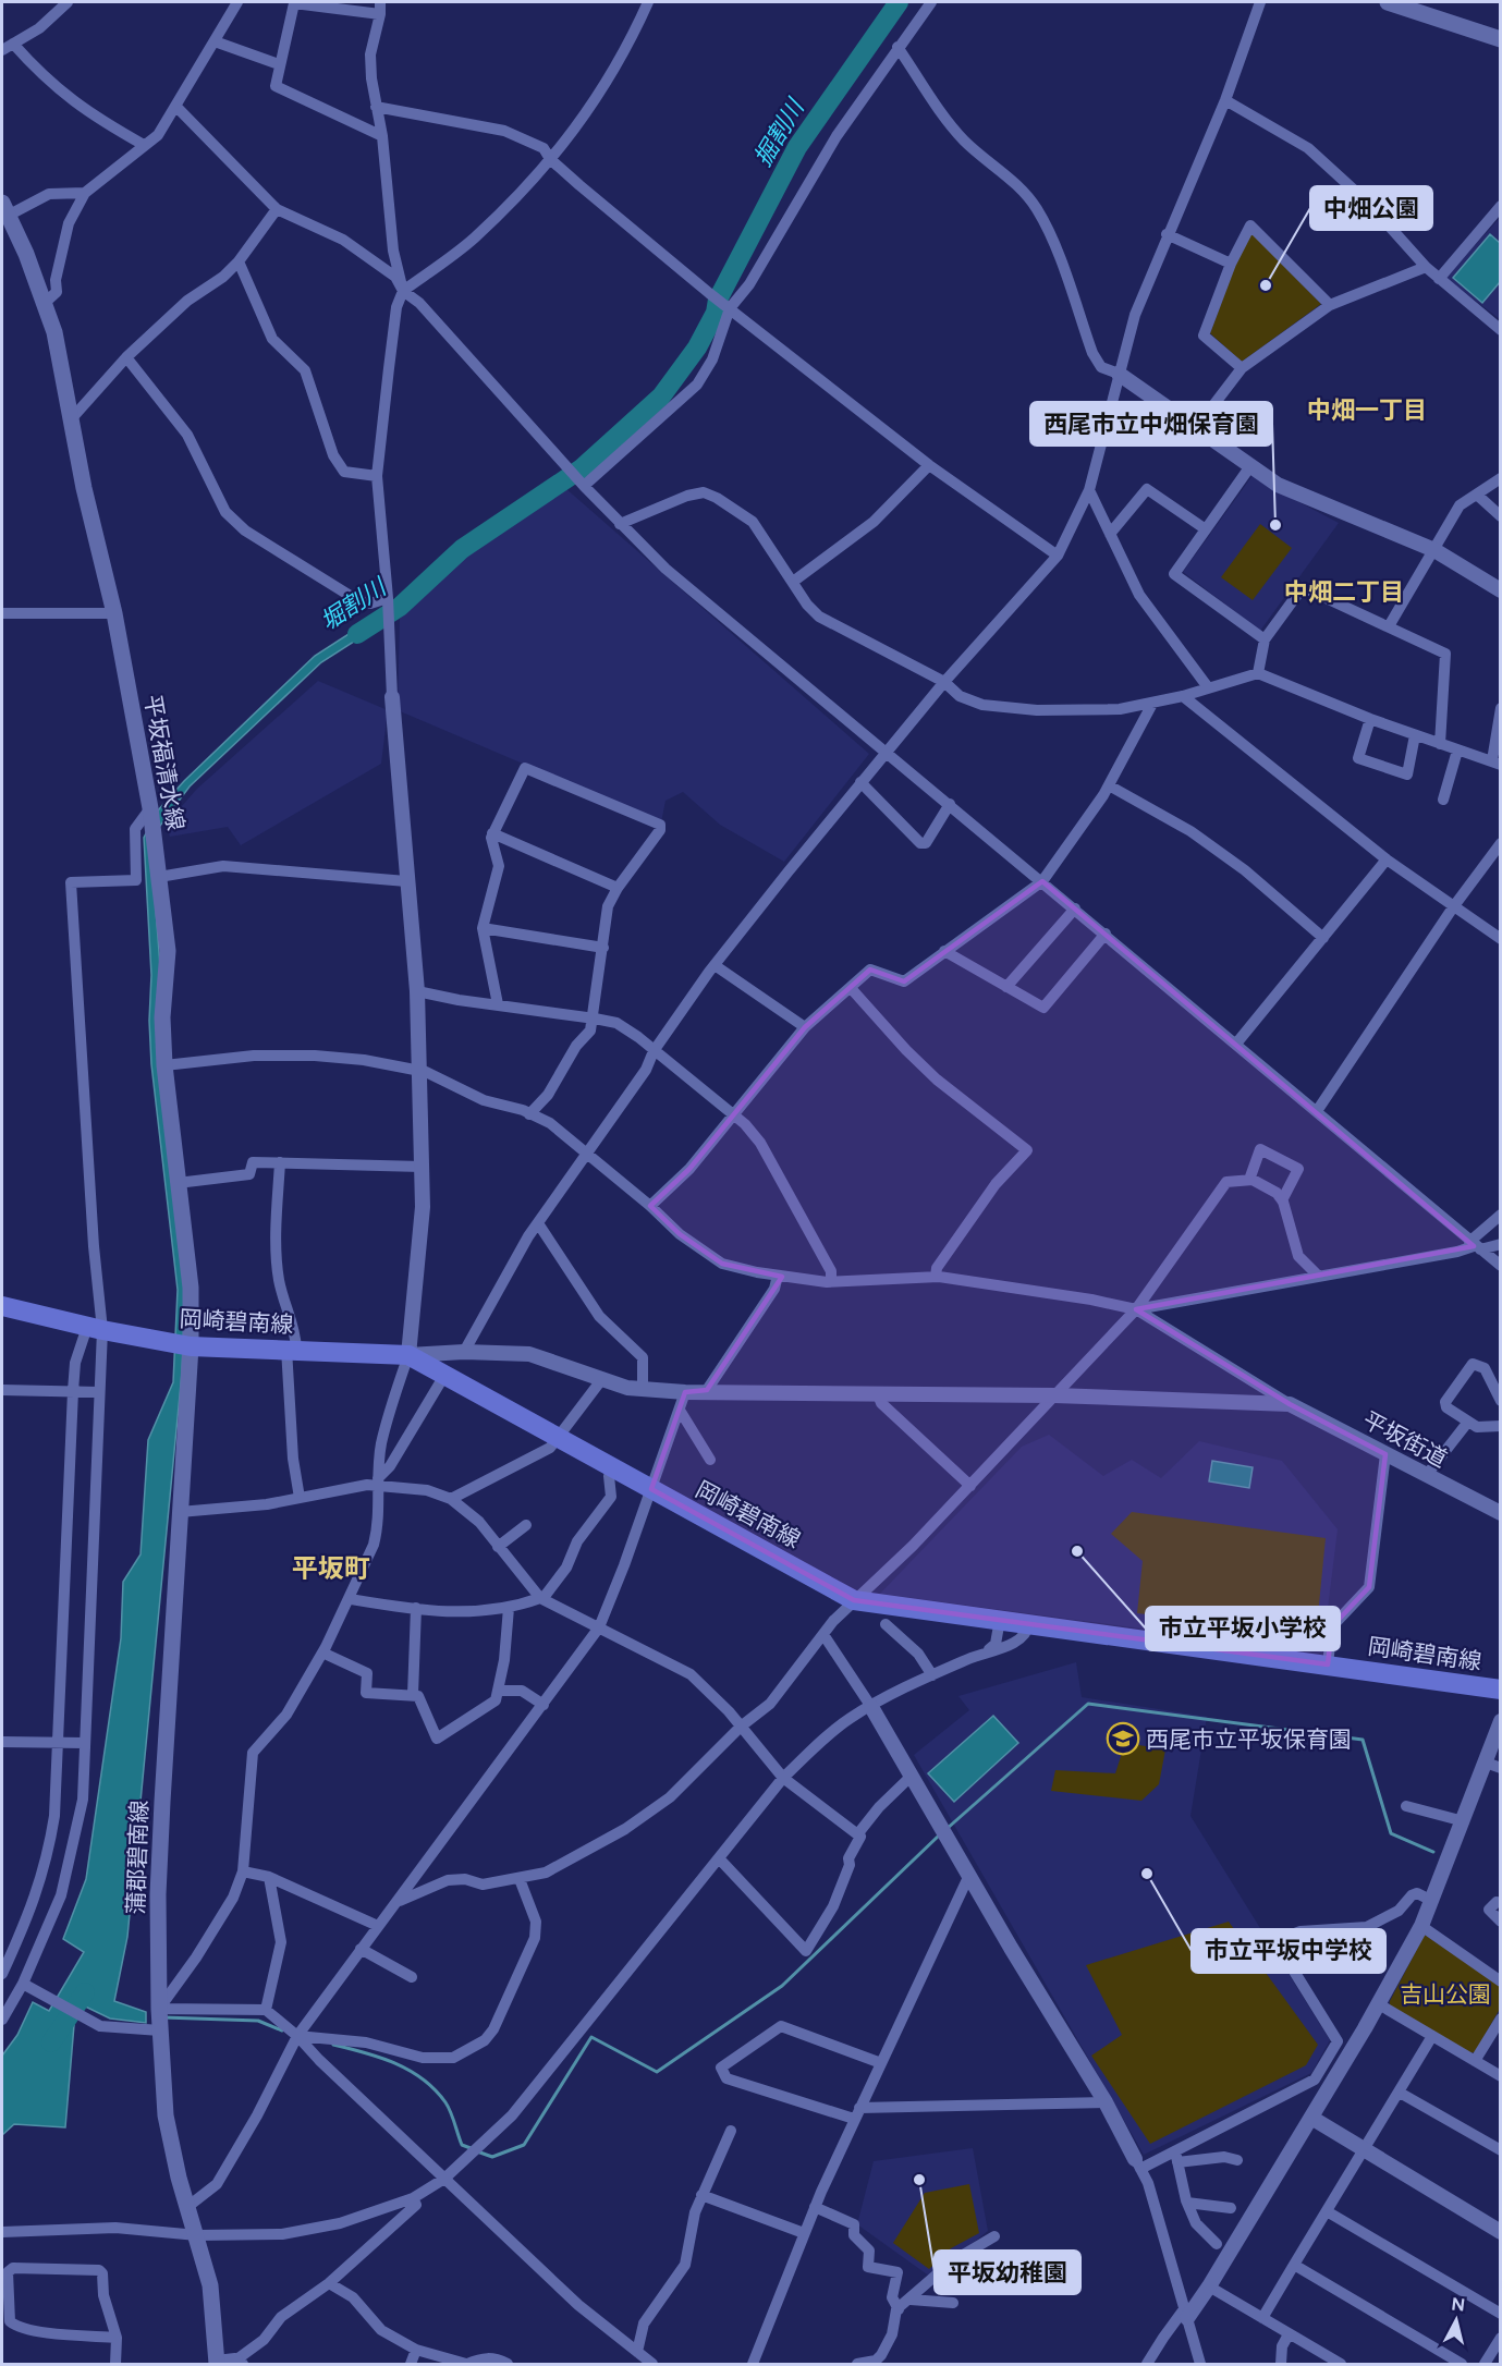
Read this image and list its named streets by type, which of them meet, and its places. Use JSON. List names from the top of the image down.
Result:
{
  "streets": {
    "main road": ["平坂福清水線", "岡崎碧南線", "蒲郡碧南線"],
    "street": ["平坂街道"]
  },
  "crossings": [
    ["平坂福清水線", "岡崎碧南線"],
    ["平坂福清水線", "蒲郡碧南線"],
    ["岡崎碧南線", "蒲郡碧南線"]
  ],
  "districts": ["中畑一丁目", "中畑二丁目", "平坂町"],
  "water": ["掘割川", "堀割川"],
  "parks": ["吉山公園"],
  "places": {
    "other": [
      "中畑公園",
      "西尾市立中畑保育園",
      "市立平坂小学校",
      "市立平坂中学校",
      "平坂幼稚園"
    ],
    "school or university": ["西尾市立平坂保育園"]
  },
  "north": "top"
}
